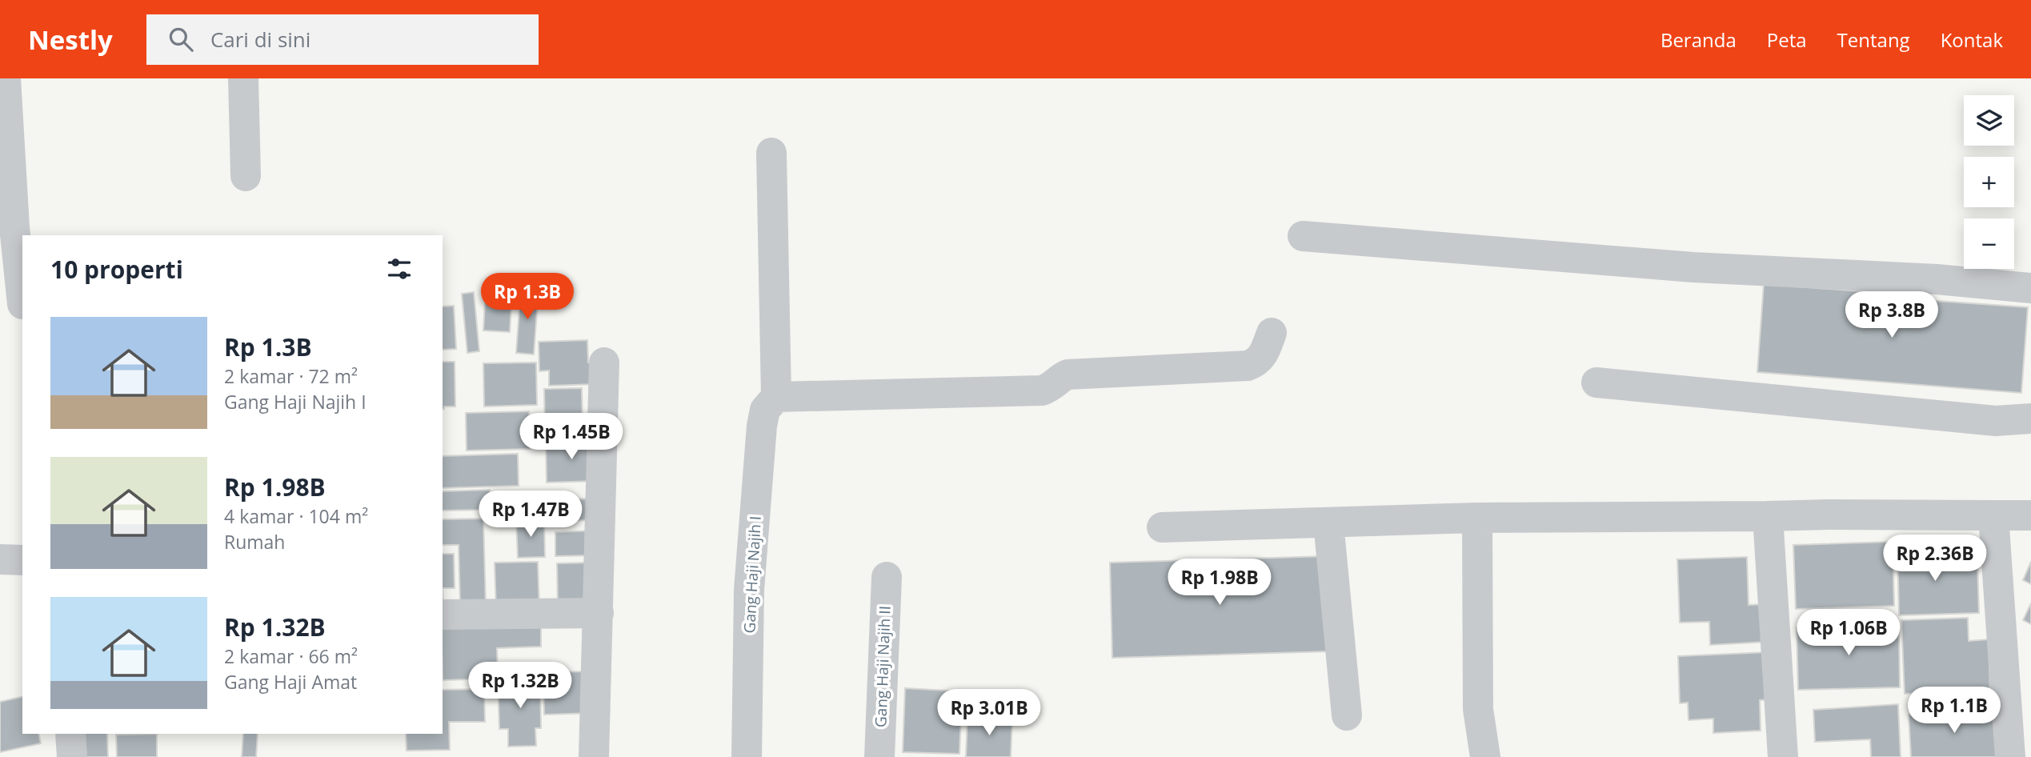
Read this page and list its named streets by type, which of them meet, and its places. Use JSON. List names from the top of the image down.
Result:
{
  "streets": {
    "street": ["Gang Haji Najih I", "Gang Haji Najih II"]
  },
  "page": {
    "header": "Nestly",
    "search": "Cari di sini",
    "nav": [
      "Beranda",
      "Peta",
      "Tentang",
      "Kontak"
    ],
    "map_buttons": ["+", "−"],
    "heading": "10 properti",
    "price": [
      "Rp 1.3B",
      "Rp 3.8B",
      "Rp 1.45B",
      "Rp 1.47B",
      "Rp 2.36B",
      "Rp 1.98B",
      "Rp 1.06B",
      "Rp 1.32B",
      "Rp 1.1B",
      "Rp 3.01B"
    ],
    "list": [
      {
        "name": "Rp 1.3B",
        "note": "2 kamar · 72 m² · Gang Haji Najih I"
      },
      {
        "name": "Rp 1.98B",
        "note": "4 kamar · 104 m² · Rumah"
      },
      {
        "name": "Rp 1.32B",
        "note": "2 kamar · 66 m² · Gang Haji Amat"
      }
    ]
  }
}
